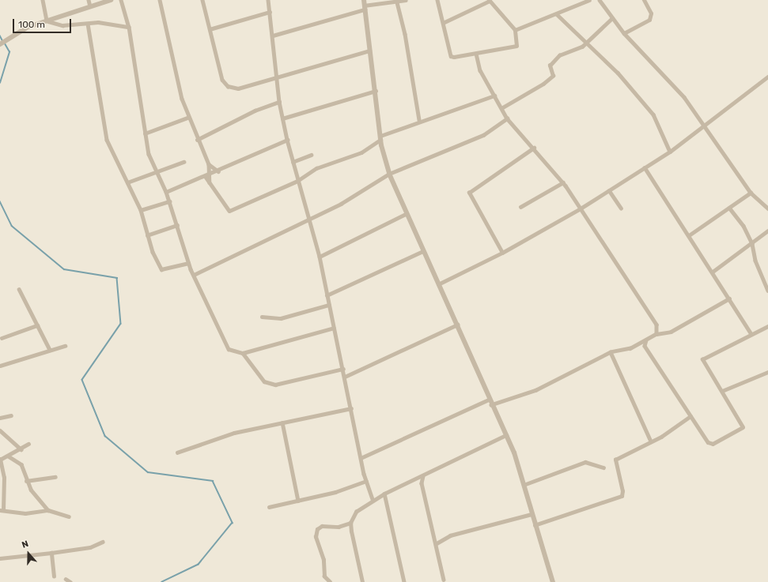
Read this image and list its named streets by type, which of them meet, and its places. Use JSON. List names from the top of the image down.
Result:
{
  "scale_bar": "100 m",
  "north": "top"
}
